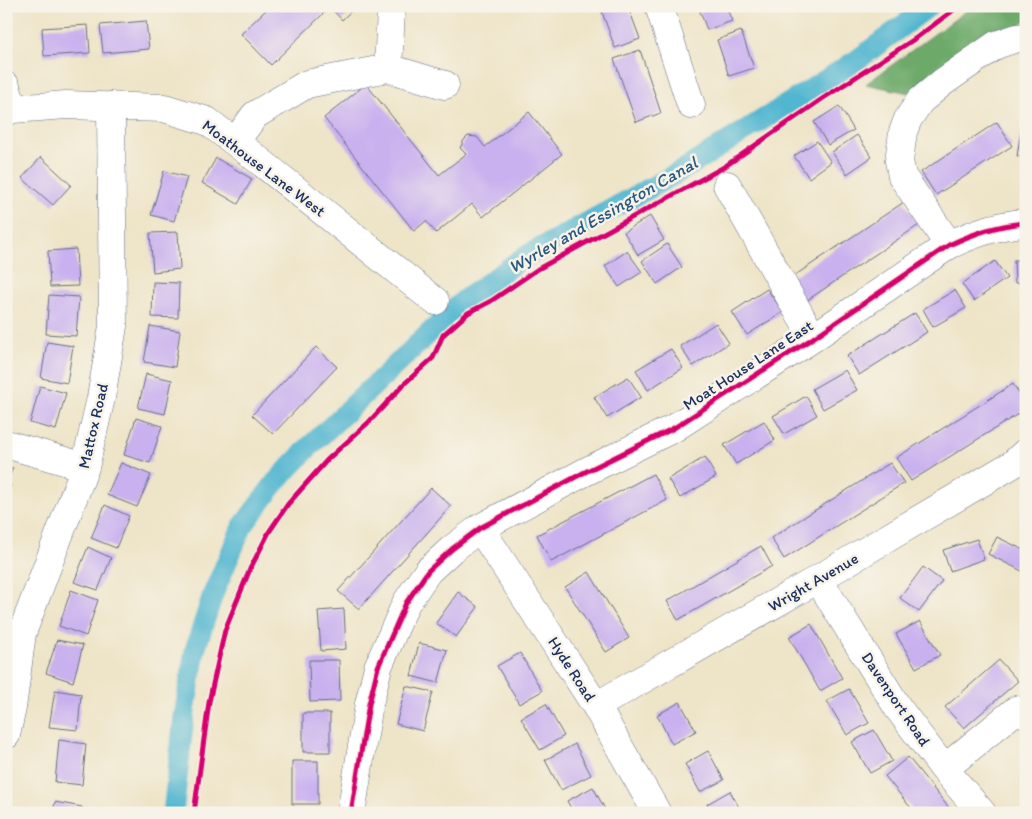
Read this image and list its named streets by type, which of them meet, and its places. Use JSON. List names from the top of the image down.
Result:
{
  "streets": {
    "street": [
      "Moathouse Lane West",
      "Moat House Lane East",
      "Mattox Road",
      "Wright Avenue",
      "Hyde Road",
      "Davenport Road"
    ]
  },
  "crossings": [
    ["Moathouse Lane West", "Mattox Road"],
    ["Moat House Lane East", "Hyde Road"],
    ["Wright Avenue", "Hyde Road"],
    ["Wright Avenue", "Davenport Road"]
  ],
  "water": ["Wyrley and Essington Canal"]
}
